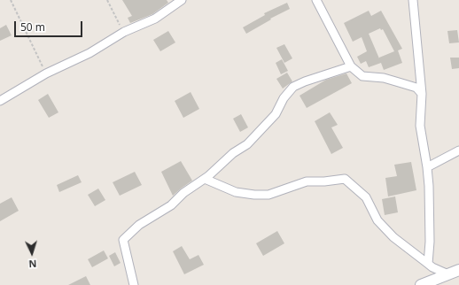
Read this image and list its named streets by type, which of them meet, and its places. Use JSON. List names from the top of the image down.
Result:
{
  "scale_bar": "50 m",
  "north": "bottom"
}
